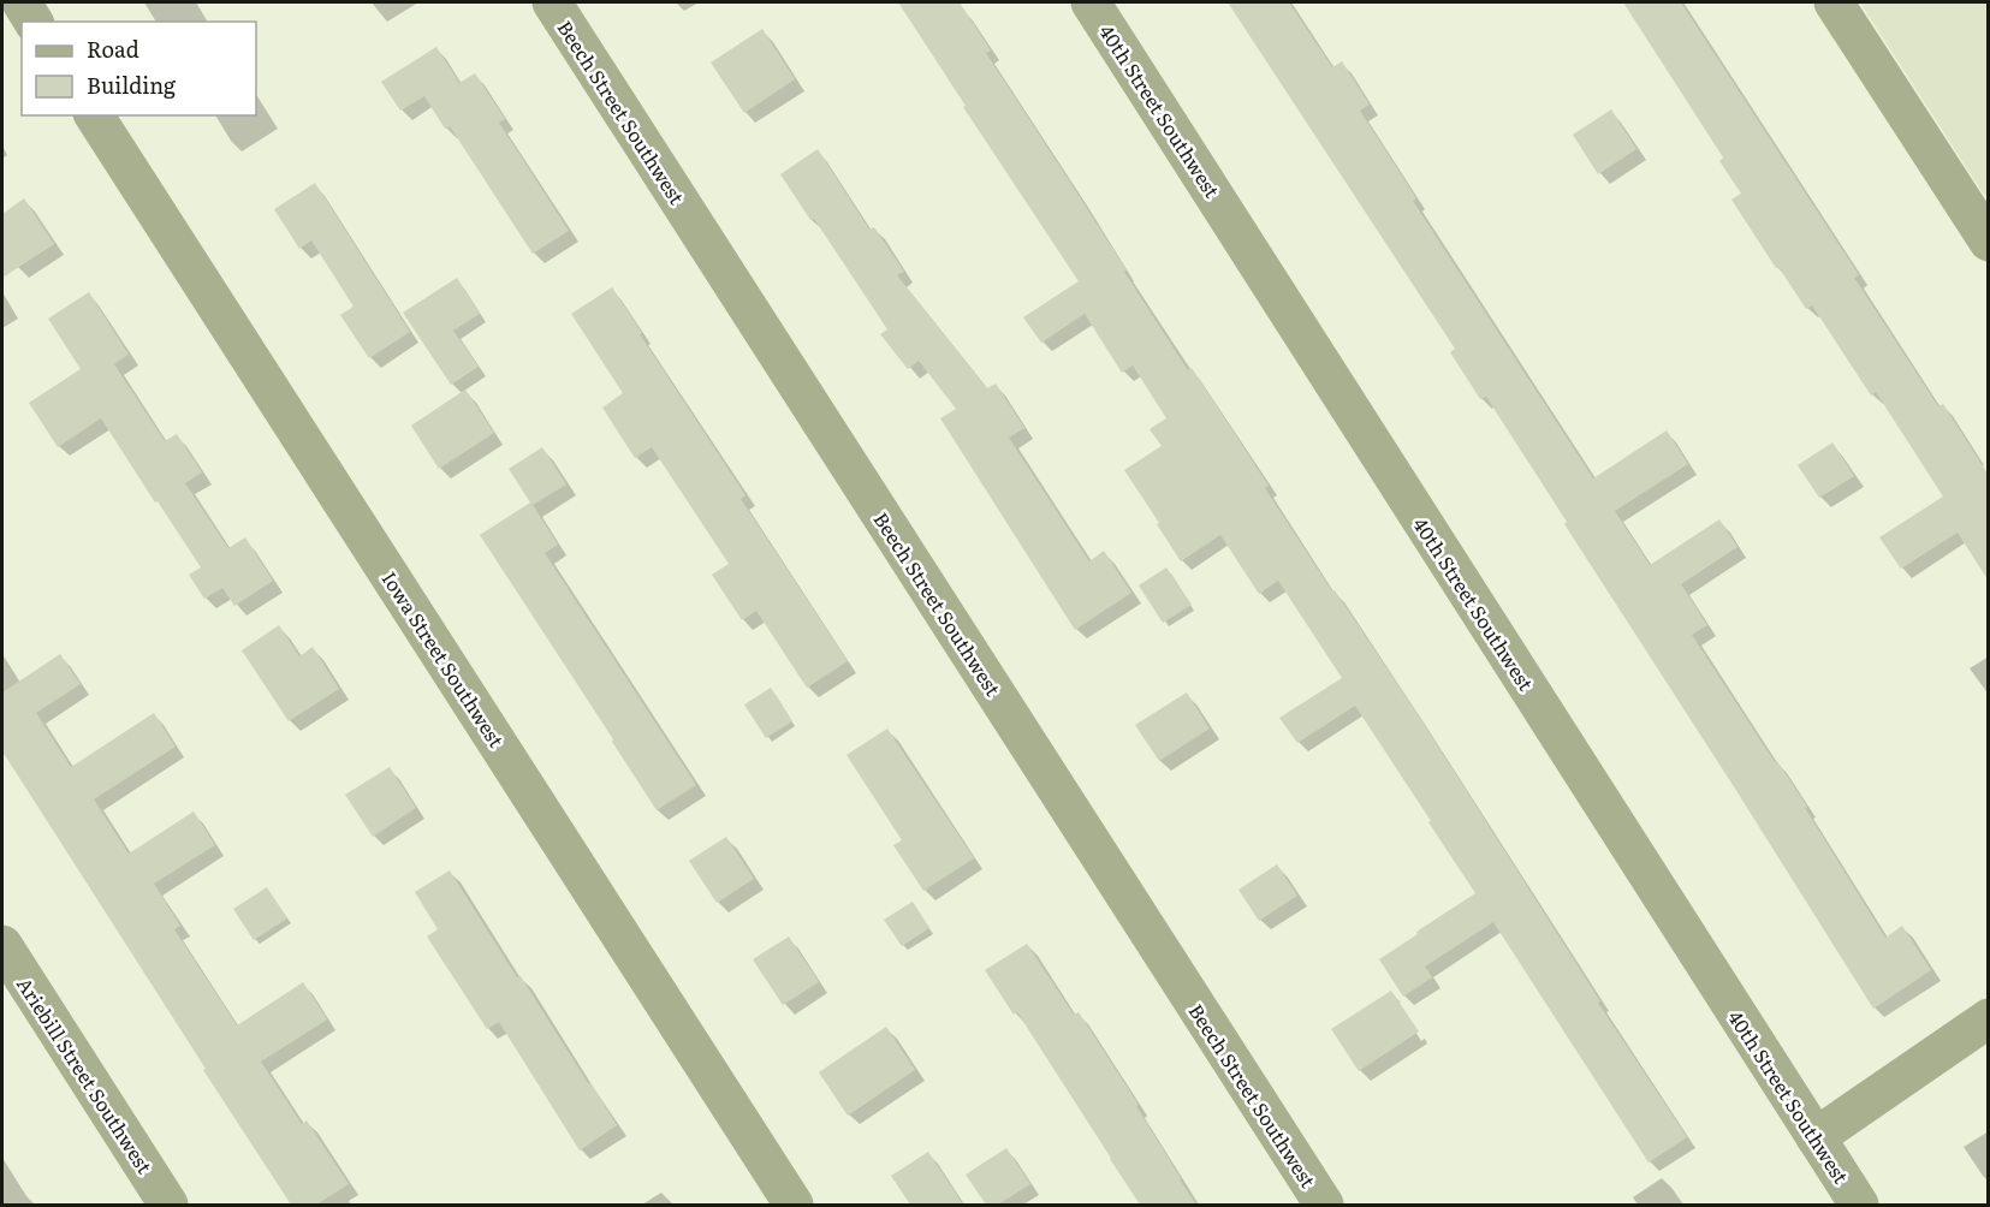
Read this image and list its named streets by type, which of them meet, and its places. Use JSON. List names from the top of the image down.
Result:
{
  "streets": {
    "street": [
      "40th Street Southwest",
      "Beech Street Southwest",
      "Iowa Street Southwest",
      "Ariebill Street Southwest"
    ]
  },
  "legend": ["Road", "Building"]
}
